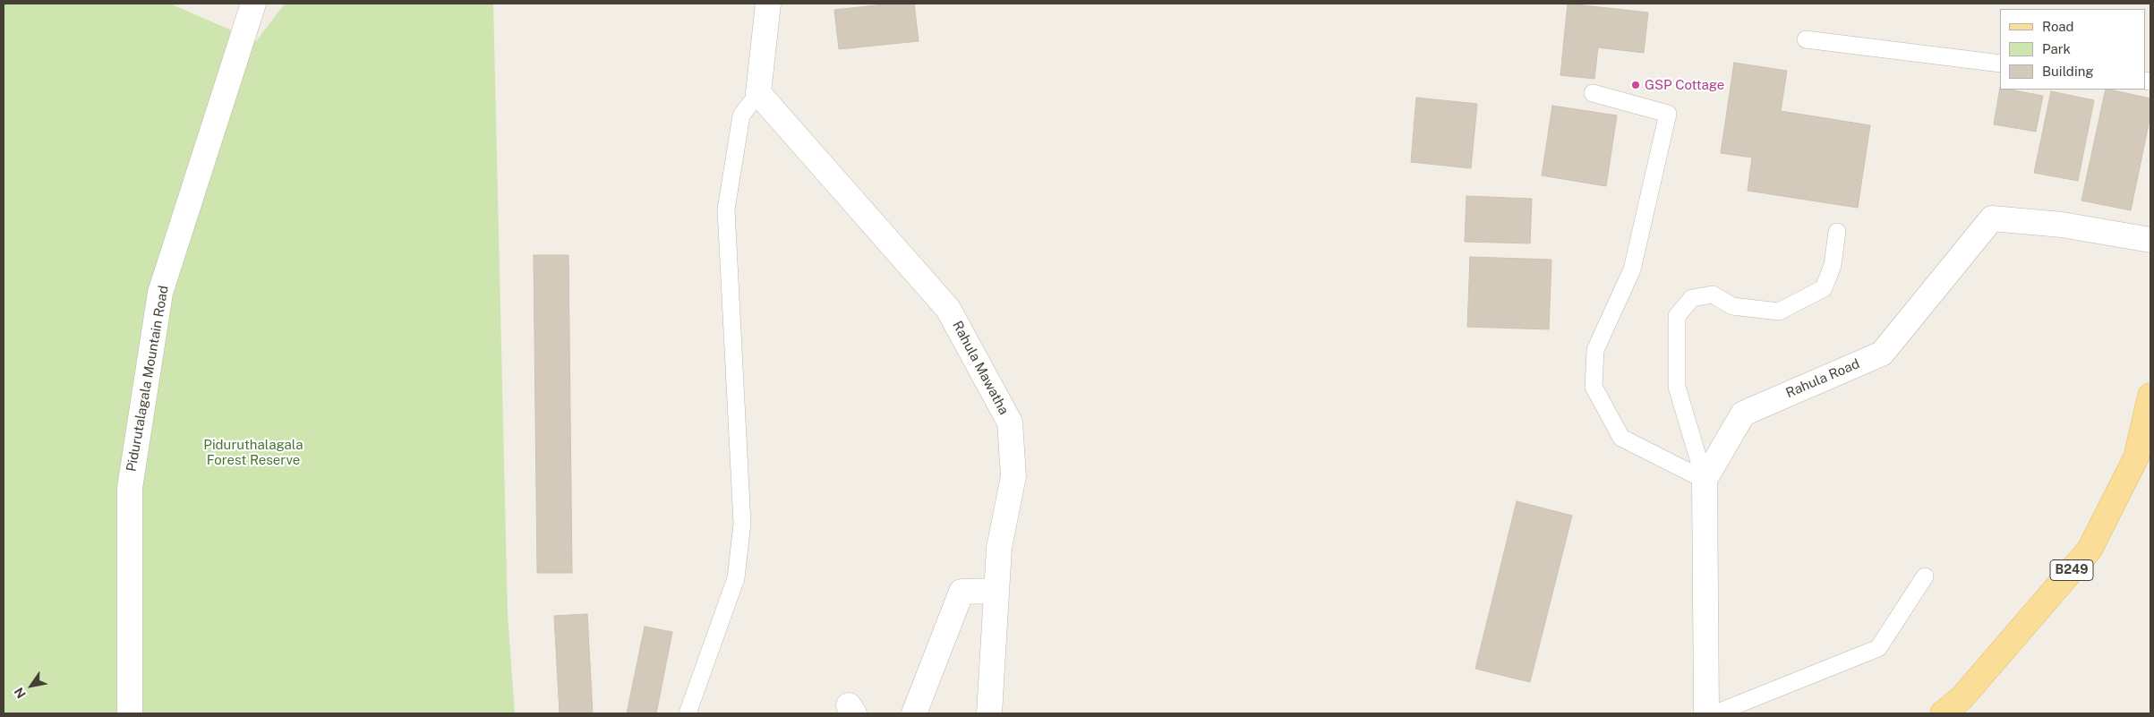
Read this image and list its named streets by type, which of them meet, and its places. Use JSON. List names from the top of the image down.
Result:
{
  "streets": {
    "main road": ["B249"],
    "street": ["Rahula Mawatha", "Pidurutalagala Mountain Road", "Rahula Road"]
  },
  "parks": ["Piduruthalagala Forest Reserve"],
  "places": ["GSP Cottage"],
  "legend": ["Road", "Park", "Building"],
  "north": "bottom left"
}
